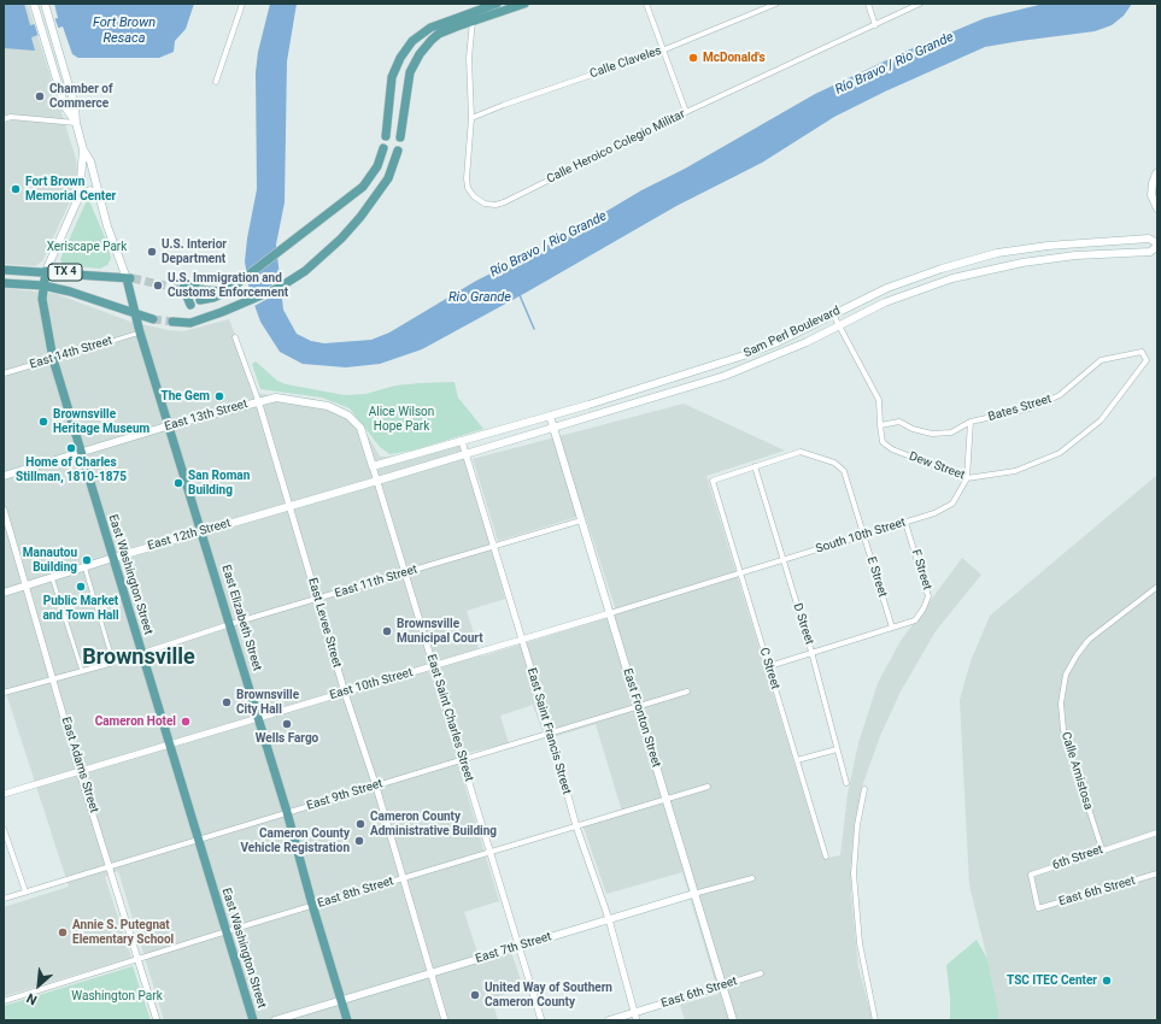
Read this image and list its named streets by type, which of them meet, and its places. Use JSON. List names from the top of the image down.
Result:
{
  "streets": {
    "main road": [
      "TX 4",
      "Sam Perl Boulevard",
      "East 13th Street",
      "East 12th Street",
      "East Washington Street",
      "East Elizabeth Street",
      "East Saint Charles Street",
      "East Fronton Street",
      "East 6th Street",
      "East 7th Street"
    ],
    "street": [
      "Calle Claveles",
      "Calle Heroico Colegio Militar",
      "East 14th Street",
      "Bates Street",
      "Dew Street",
      "South 10th Street",
      "F Street",
      "E Street",
      "East 11th Street",
      "East Levee Street",
      "D Street",
      "C Street",
      "East 10th Street",
      "East Saint Francis Street",
      "East Adams Street",
      "Calle Amistosa",
      "East 9th Street",
      "6th Street",
      "East 8th Street"
    ]
  },
  "crossings": [
    ["Calle Claveles", "Calle Heroico Colegio Militar"],
    ["TX 4", "East Washington Street"],
    ["TX 4", "East Elizabeth Street"],
    ["Sam Perl Boulevard", "Dew Street"],
    ["Sam Perl Boulevard", "East 12th Street"],
    ["Sam Perl Boulevard", "East Saint Charles Street"],
    ["Sam Perl Boulevard", "East Fronton Street"],
    ["Sam Perl Boulevard", "East Saint Francis Street"],
    ["East 14th Street", "East Washington Street"],
    ["East 14th Street", "East Elizabeth Street"],
    ["Bates Street", "Dew Street"],
    ["East 13th Street", "East Washington Street"],
    ["East 13th Street", "East Elizabeth Street"],
    ["East 13th Street", "East Levee Street"],
    ["East 13th Street", "East Saint Charles Street"],
    ["Dew Street", "South 10th Street"],
    ["East 12th Street", "East Washington Street"],
    ["East 12th Street", "East Elizabeth Street"],
    ["East 12th Street", "East Levee Street"],
    ["East 12th Street", "East Saint Charles Street"],
    ["East 12th Street", "East Adams Street"],
    ["South 10th Street", "F Street"],
    ["South 10th Street", "E Street"],
    ["South 10th Street", "D Street"],
    ["South 10th Street", "C Street"],
    ["South 10th Street", "East 10th Street"],
    ["F Street", "E Street"],
    ["F Street", "D Street"],
    ["F Street", "C Street"],
    ["East Washington Street", "East 11th Street"],
    ["East Washington Street", "East 10th Street"],
    ["East Washington Street", "East 9th Street"],
    ["East Washington Street", "East 8th Street"],
    ["E Street", "D Street"],
    ["E Street", "C Street"],
    ["East 11th Street", "East Elizabeth Street"],
    ["East 11th Street", "East Levee Street"],
    ["East 11th Street", "East Saint Charles Street"],
    ["East 11th Street", "East Fronton Street"],
    ["East 11th Street", "East Saint Francis Street"],
    ["East 11th Street", "East Adams Street"],
    ["East Elizabeth Street", "East 10th Street"],
    ["East Elizabeth Street", "East 9th Street"],
    ["East Elizabeth Street", "East 8th Street"],
    ["East Elizabeth Street", "East 7th Street"],
    ["East Levee Street", "East 10th Street"],
    ["East Levee Street", "East 9th Street"],
    ["East Levee Street", "East 8th Street"],
    ["East Levee Street", "East 7th Street"],
    ["D Street", "C Street"],
    ["C Street", "East 10th Street"],
    ["East 10th Street", "East Saint Charles Street"],
    ["East 10th Street", "East Fronton Street"],
    ["East 10th Street", "East Saint Francis Street"],
    ["East 10th Street", "East Adams Street"],
    ["East Saint Charles Street", "East 9th Street"],
    ["East Saint Charles Street", "East 8th Street"],
    ["East Saint Charles Street", "East 7th Street"],
    ["East Fronton Street", "East 9th Street"],
    ["East Fronton Street", "East 6th Street"],
    ["East Fronton Street", "East 8th Street"],
    ["East Fronton Street", "East 7th Street"],
    ["East Saint Francis Street", "East 9th Street"],
    ["East Saint Francis Street", "East 6th Street"],
    ["East Saint Francis Street", "East 8th Street"],
    ["East Saint Francis Street", "East 7th Street"],
    ["East Adams Street", "East 9th Street"],
    ["East Adams Street", "East 8th Street"],
    ["Calle Amistosa", "6th Street"],
    ["6th Street", "East 6th Street"]
  ],
  "districts": ["Brownsville"],
  "water": ["Fort Brown Resaca", "Río Bravo / Rio Grande", "Rio Grande"],
  "parks": ["Xeriscape Park", "Alice Wilson Hope Park", "Washington Park"],
  "places": [
    "McDonald's",
    "Chamber of Commerce",
    "Fort Brown Memorial Center",
    "U.S. Interior Department",
    "U.S. Immigration and Customs Enforcement",
    "The Gem",
    "Brownsville Heritage Museum",
    "Home of Charles Stillman, 1810-1875",
    "San Roman Building",
    "Manautou Building",
    "Public Market and Town Hall",
    "Brownsville Municipal Court",
    "Brownsville City Hall",
    "Cameron Hotel",
    "Wells Fargo",
    "Cameron County Administrative Building",
    "Cameron County Vehicle Registration",
    "Annie S. Putegnat Elementary School",
    "TSC ITEC Center",
    "United Way of Southern Cameron County"
  ],
  "north": "bottom left"
}
